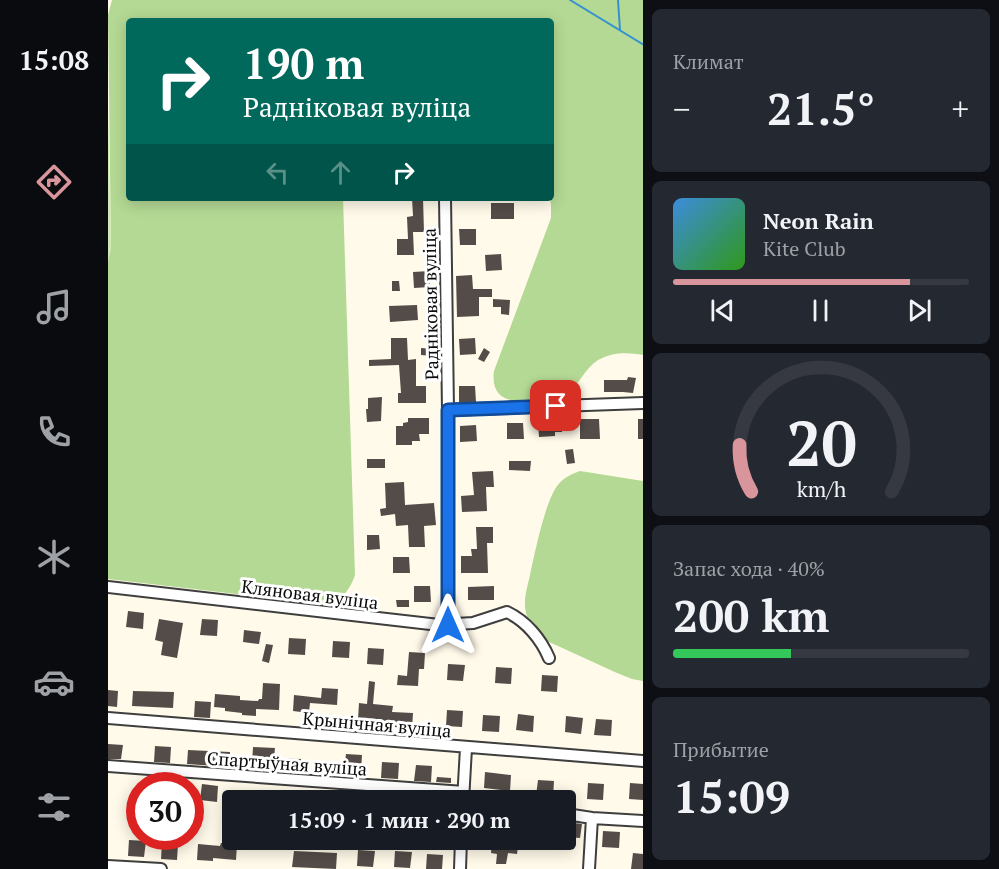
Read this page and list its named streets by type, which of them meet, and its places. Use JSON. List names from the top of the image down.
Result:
{
  "streets": {
    "street": [
      "Радніковая вуліца",
      "Кляновая вуліца",
      "Крынічная вуліца",
      "Спартыўная вуліца"
    ]
  },
  "crossings": [
    ["Радніковая вуліца", "Кляновая вуліца"]
  ],
  "page": {
    "tabs": "15:08",
    "tile": [
      "Климат",
      ["Запас хода · 40%", "200 km"],
      ["Прибытие", "15:09"]
    ],
    "turn": ["190 m", "Радніковая вуліца"],
    "heat": ["−", "21.5°", "+"],
    "song": ["Neon Rain", "Kite Club"],
    "limit": "30",
    "trip": "15:09 · 1 мин · 290 m",
    "gauge": ["20", "km/h"]
  }
}
